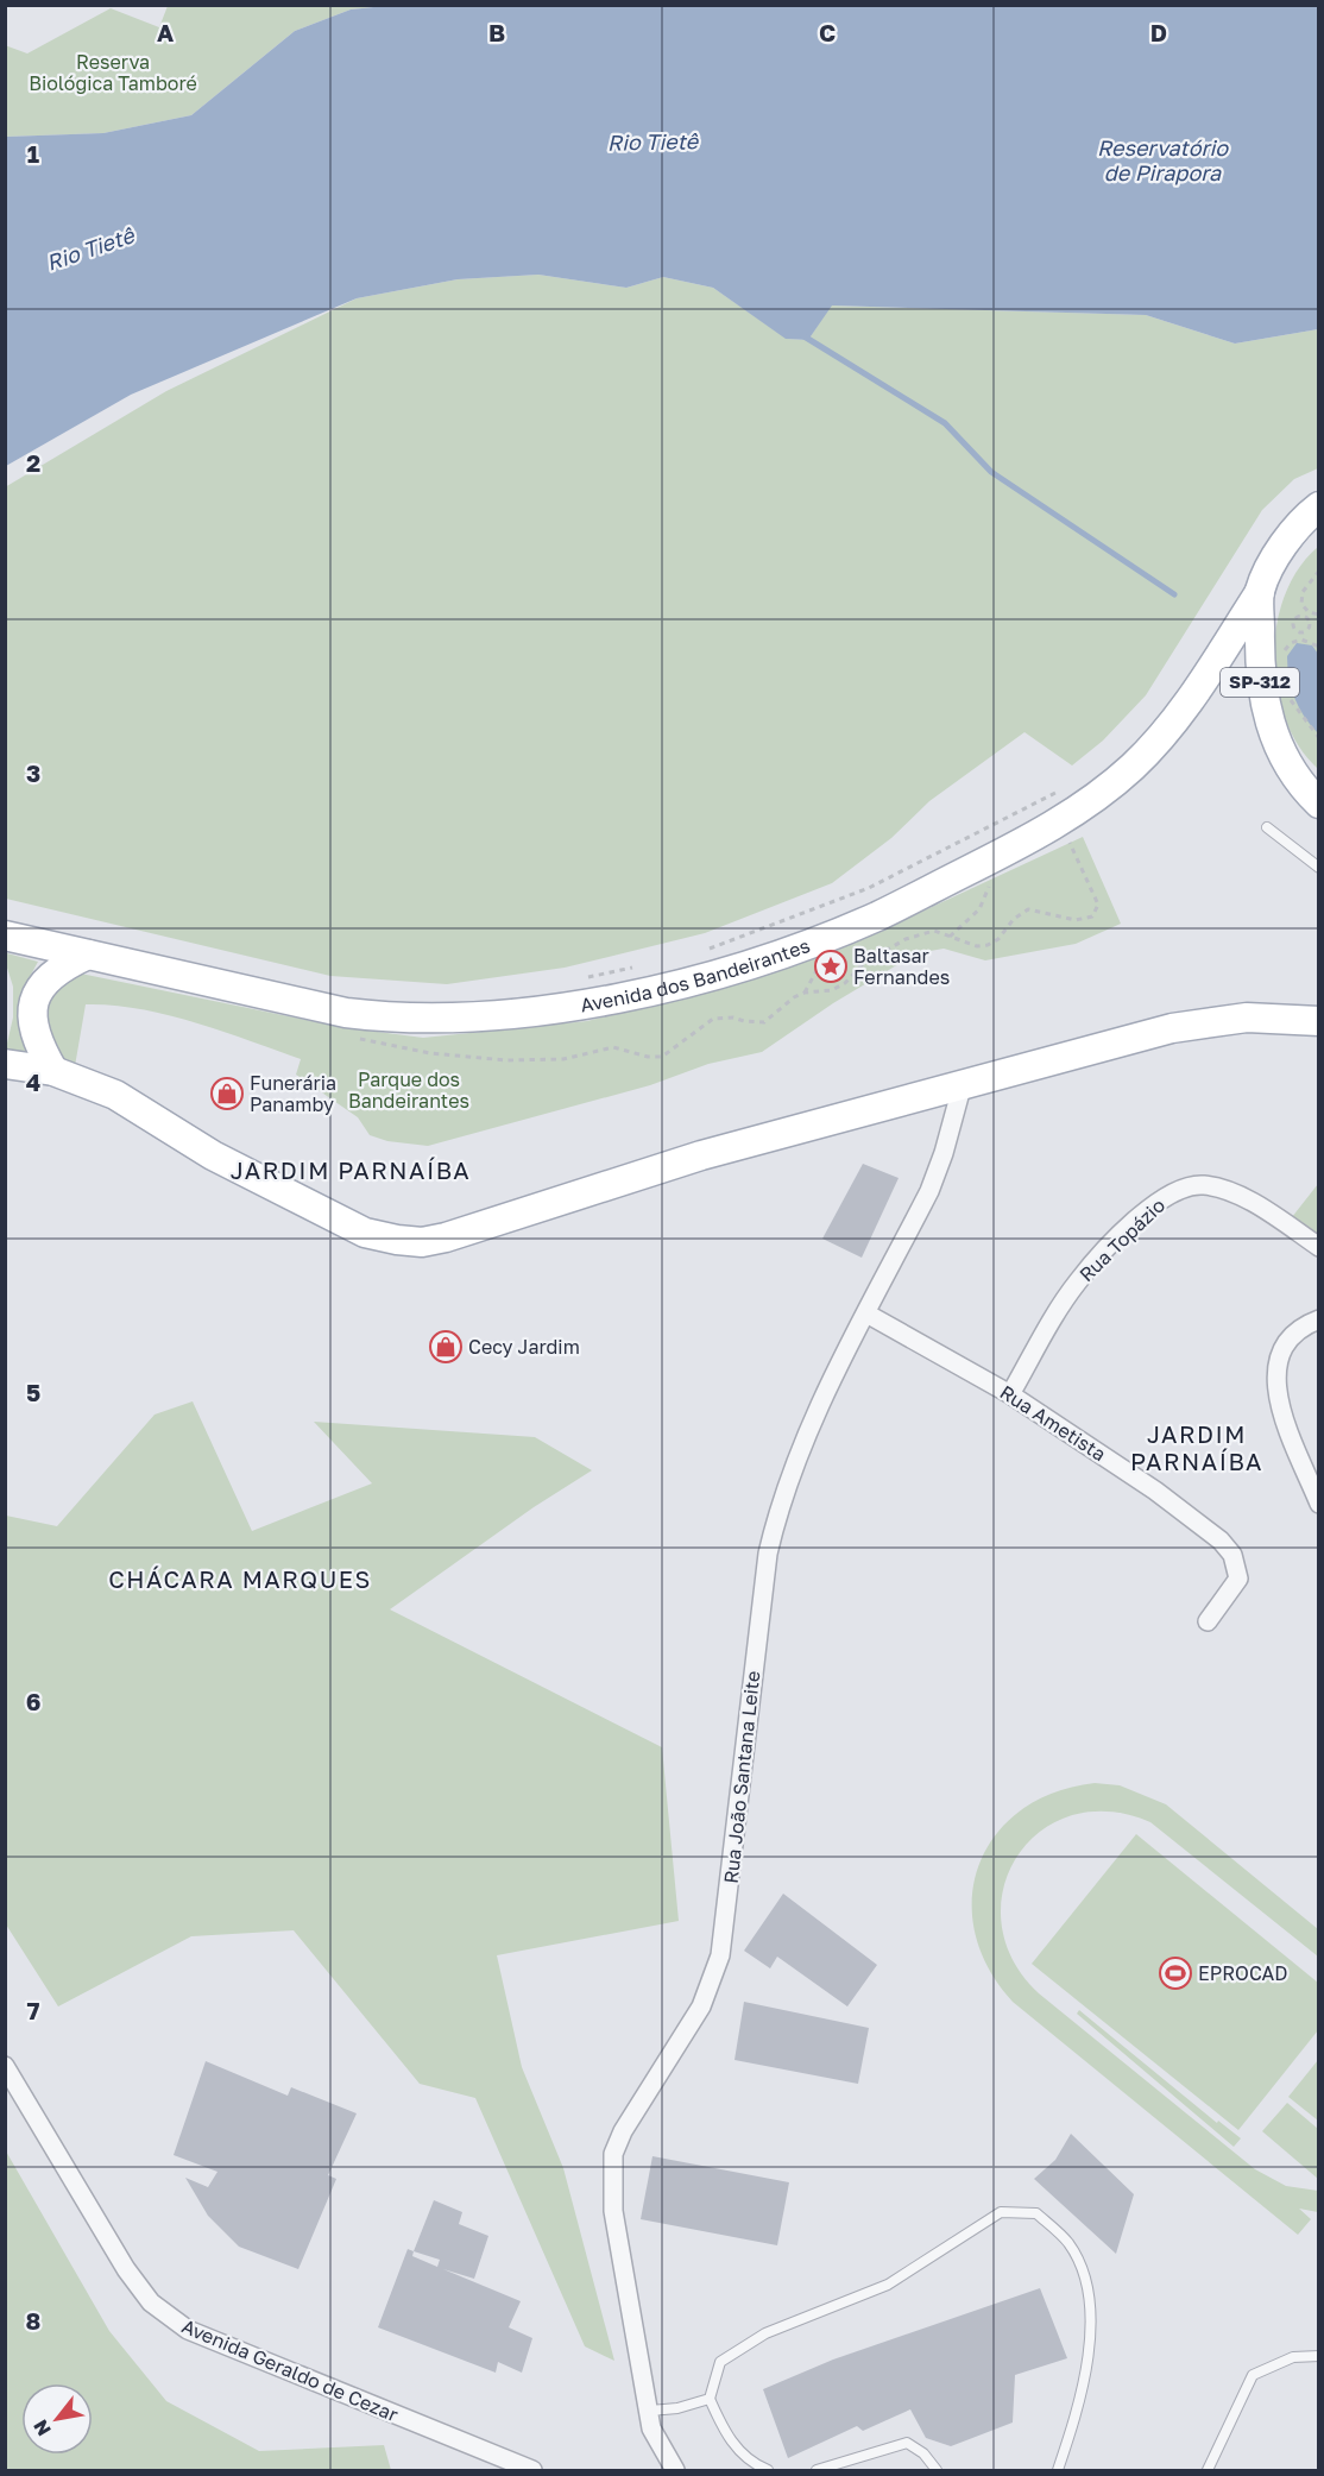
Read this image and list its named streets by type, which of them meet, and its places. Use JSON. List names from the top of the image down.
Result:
{
  "streets": {
    "main road": ["SP-312", "Avenida dos Bandeirantes"],
    "street": [
      "Rua Topázio",
      "Rua Ametista",
      "Rua João Santana Leite",
      "Avenida Geraldo de Cezar"
    ]
  },
  "crossings": [
    ["SP-312", "Avenida dos Bandeirantes"],
    ["Rua Topázio", "Rua Ametista"],
    ["Rua Ametista", "Rua João Santana Leite"]
  ],
  "districts": ["JARDIM PARNAÍBA", "JARDIM PARNAÍBA", "CHÁCARA MARQUES"],
  "water": ["Rio Tietê", "Reservatório de Pirapora"],
  "parks": ["Reserva Biológica Tamboré", "Parque dos Bandeirantes"],
  "places": {
    "place": ["Baltasar Fernandes"],
    "shop": ["Funerária Panamby", "Cecy Jardim"],
    "sports": ["EPROCAD"]
  },
  "north": "bottom left",
  "grid": {
    "columns": [
      "A",
      "B",
      "C",
      "D"
    ],
    "rows": [
      "1",
      "2",
      "3",
      "4",
      "5",
      "6",
      "7",
      "8"
    ]
  }
}
